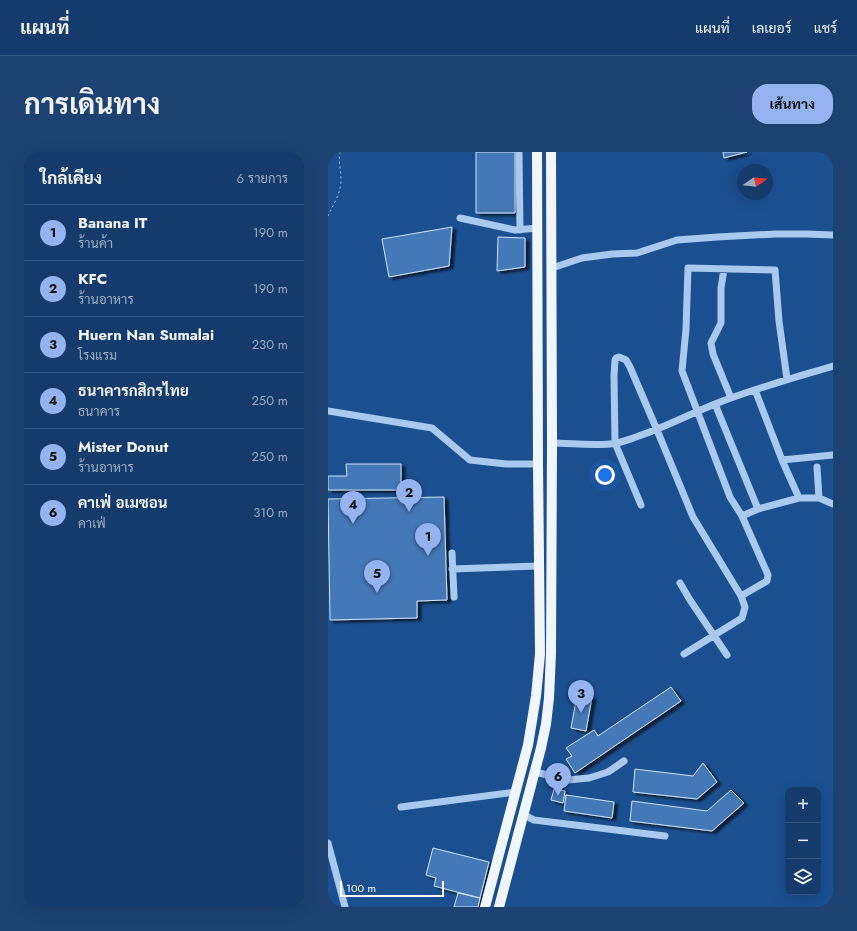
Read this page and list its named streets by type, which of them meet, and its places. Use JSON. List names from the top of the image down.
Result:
{
  "scale_bar": "100 m",
  "north": "right",
  "page": {
    "header": "แผนที่",
    "nav": ["แผนที่", "เลเยอร์", "แชร์"],
    "title": "การเดินทาง",
    "buttons": "เส้นทาง",
    "heading": ["ใกล้เคียง", "6 รายการ"],
    "list": [
      {
        "mark": "1",
        "name": "Banana IT",
        "note": "ร้านค้า",
        "value": "190 m"
      },
      {
        "mark": "2",
        "name": "KFC",
        "note": "ร้านอาหาร",
        "value": "190 m"
      },
      {
        "mark": "3",
        "name": "Huern Nan Sumalai",
        "note": "โรงแรม",
        "value": "230 m"
      },
      {
        "mark": "4",
        "name": "ธนาคารกสิกรไทย",
        "note": "ธนาคาร",
        "value": "250 m"
      },
      {
        "mark": "5",
        "name": "Mister Donut",
        "note": "ร้านอาหาร",
        "value": "250 m"
      },
      {
        "mark": "6",
        "name": "คาเฟ่ อเมซอน",
        "note": "คาเฟ่",
        "value": "310 m"
      }
    ],
    "pins": [
      "2",
      "4",
      "1",
      "5",
      "3",
      "6"
    ],
    "map_buttons": ["+", "−"],
    "scale": "100 m"
  }
}
